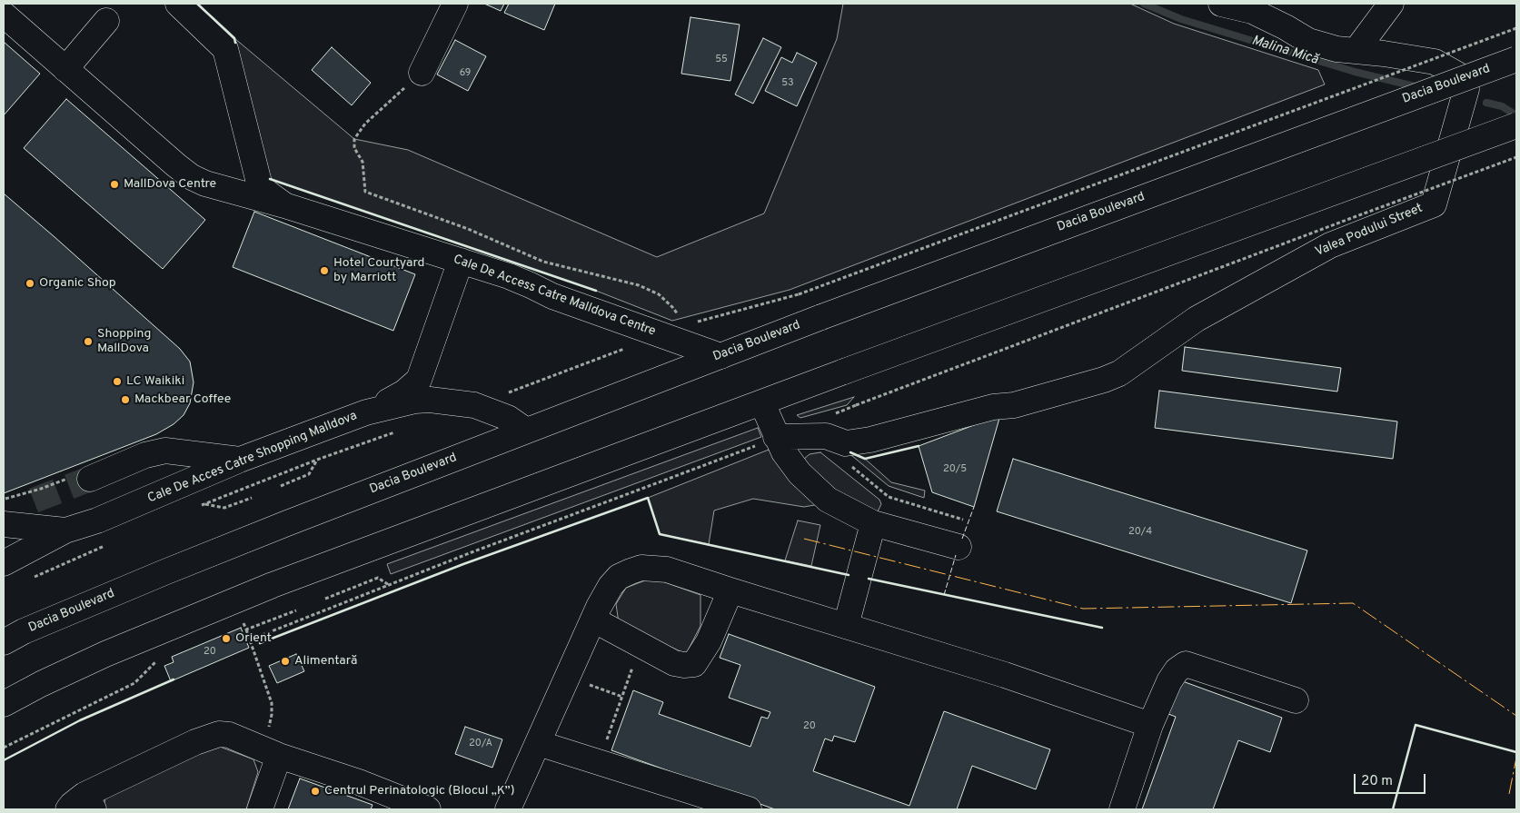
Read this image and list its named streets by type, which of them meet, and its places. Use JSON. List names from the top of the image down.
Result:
{
  "streets": {
    "main road": [
      "Dacia Boulevard",
      "Valea Podului Street",
      "Cale De Access Catre Malldova Centre",
      "Cale De Acces Catre Shopping Malldova"
    ]
  },
  "crossings": [
    ["Dacia Boulevard", "Cale De Access Catre Malldova Centre"],
    ["Dacia Boulevard", "Cale De Acces Catre Shopping Malldova"]
  ],
  "water": ["Malina Mică"],
  "places": [
    "MallDova Centre",
    "Hotel Courtyard by Marriott",
    "Organic Shop",
    "Shopping MallDova",
    "LC Waikiki",
    "Mackbear Coffee",
    "Orient",
    "Alimentară",
    "Centrul Perinatologic (Blocul „K”)"
  ],
  "house_numbers": [
    "55",
    "69",
    "53",
    "20/5",
    "20/4",
    "20",
    "20",
    "20/A"
  ],
  "scale_bar": "20 m"
}
